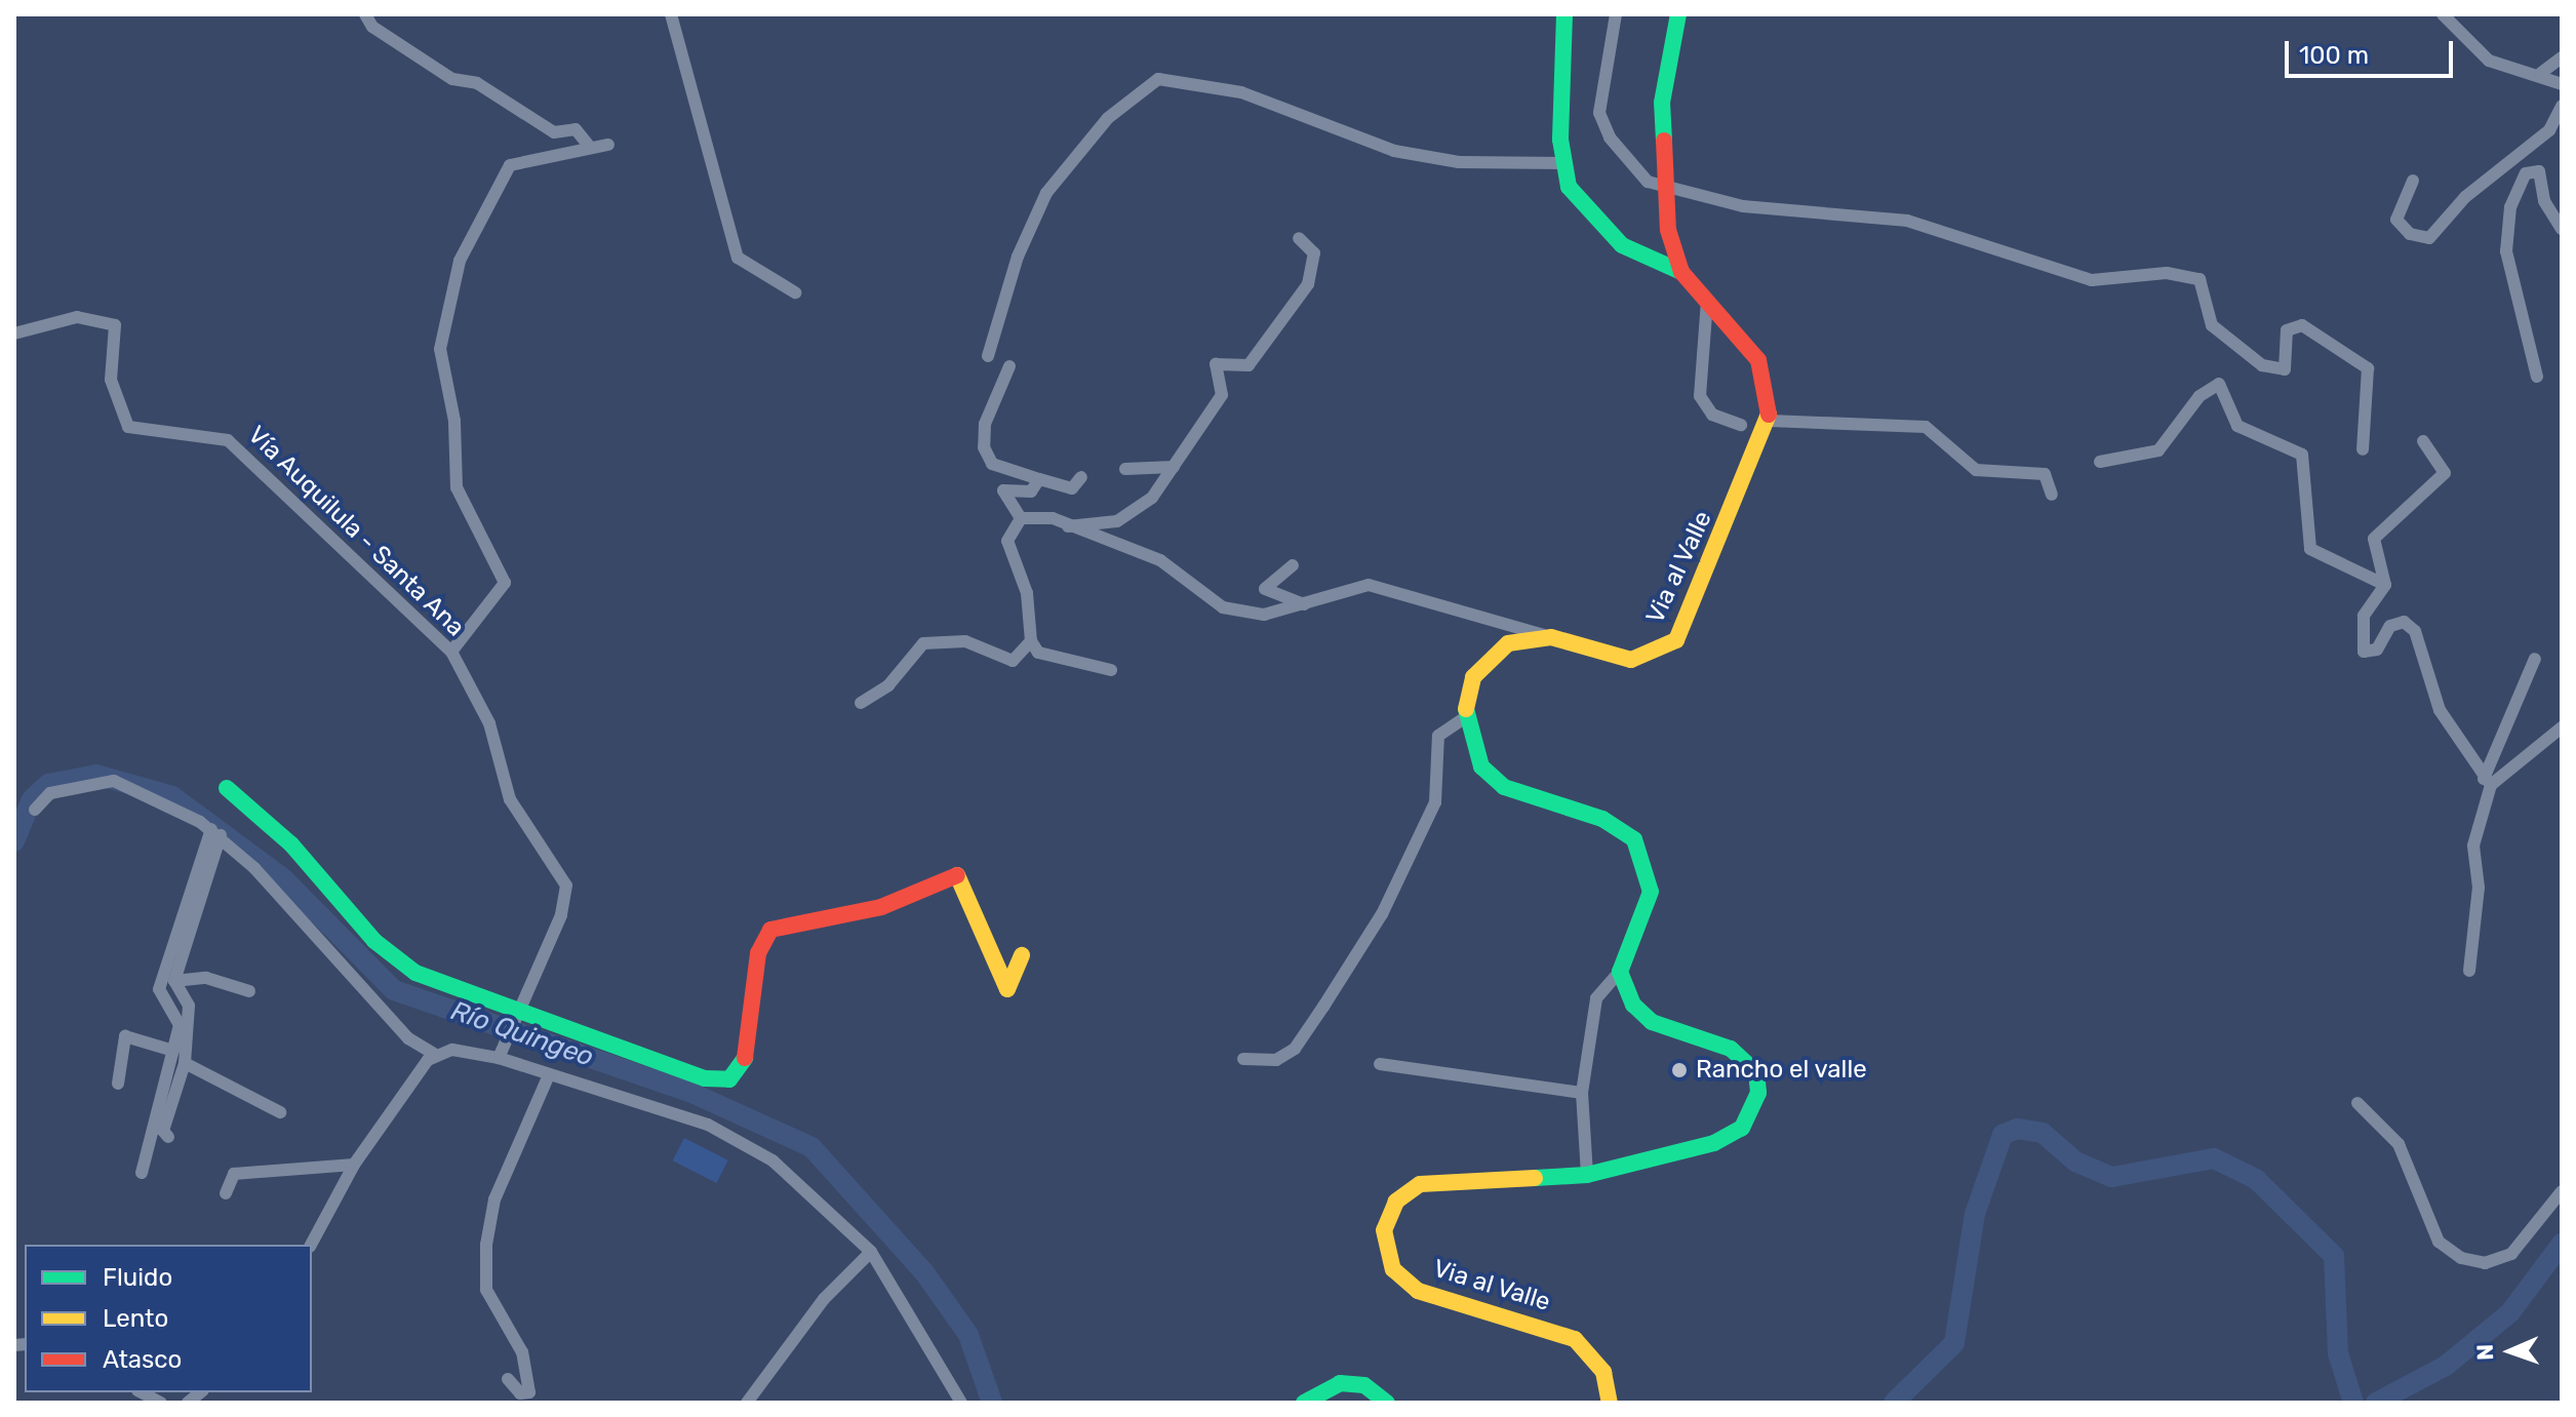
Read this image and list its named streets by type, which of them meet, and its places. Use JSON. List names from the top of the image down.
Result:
{
  "streets": {
    "main road": ["Via al Valle"],
    "street": ["Vía Auquilula - Santa Ana"]
  },
  "water": ["Río Quingeo"],
  "places": ["Rancho el valle"],
  "legend": ["Fluido", "Lento", "Atasco"],
  "scale_bar": "100 m",
  "north": "left"
}
